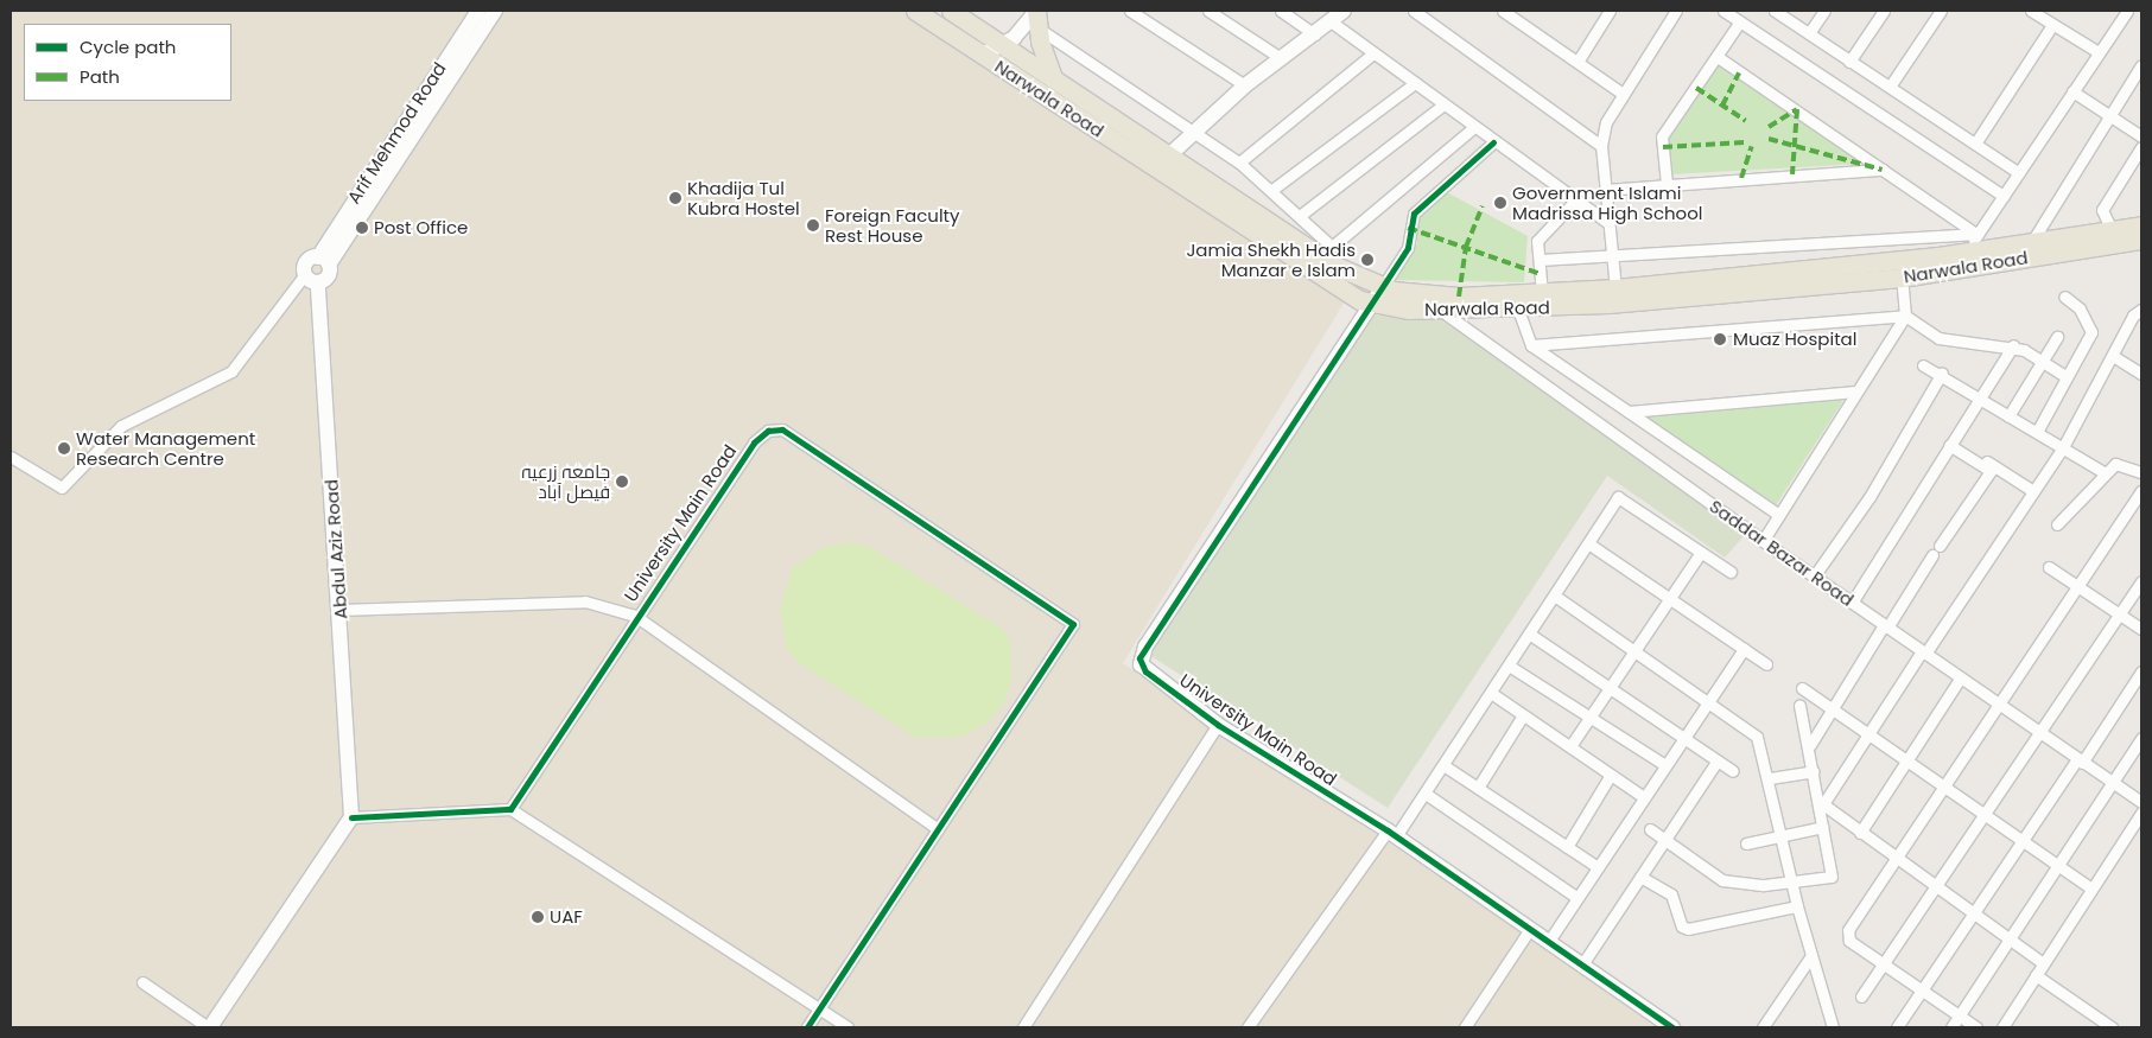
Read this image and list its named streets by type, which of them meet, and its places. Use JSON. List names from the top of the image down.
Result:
{
  "streets": {
    "main road": ["Narwala Road"],
    "street": [
      "Arif Mehmod Road",
      "University Main Road",
      "Abdul Aziz Road",
      "Saddar Bazar Road"
    ]
  },
  "crossings": [
    ["Narwala Road", "University Main Road"],
    ["Narwala Road", "Saddar Bazar Road"]
  ],
  "places": [
    "Khadija Tul Kubra Hostel",
    "Government Islami Madrissa High School",
    "Foreign Faculty Rest House",
    "Post Office",
    "Jamia Shekh Hadis Manzar e Islam",
    "Muaz Hospital",
    "Water Management Research Centre",
    "جامعہ زرعیہ فیصل آباد",
    "UAF"
  ],
  "legend": ["Cycle path", "Path"]
}
